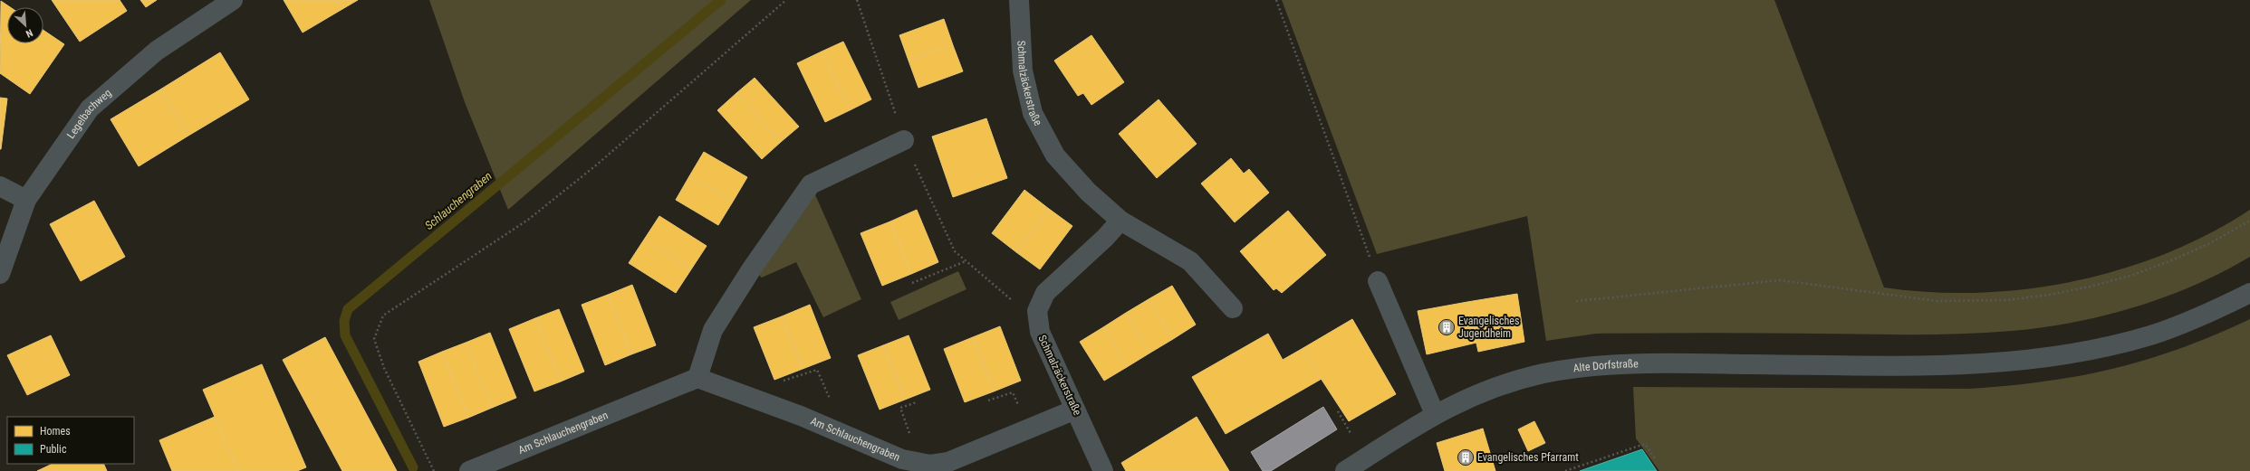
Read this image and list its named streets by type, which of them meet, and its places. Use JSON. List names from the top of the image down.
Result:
{
  "streets": {
    "street": [
      "Schmalzäckerstraße",
      "Legelbachweg",
      "Alte Dorfstraße",
      "Am Schlauchengraben"
    ]
  },
  "crossings": [
    ["Schmalzäckerstraße", "Am Schlauchengraben"]
  ],
  "water": ["Schlauchengraben"],
  "places": {
    "building": ["Evangelisches Jugendheim", "Evangelisches Pfarramt"]
  },
  "legend": ["Homes", "Public"],
  "north": "bottom right"
}
